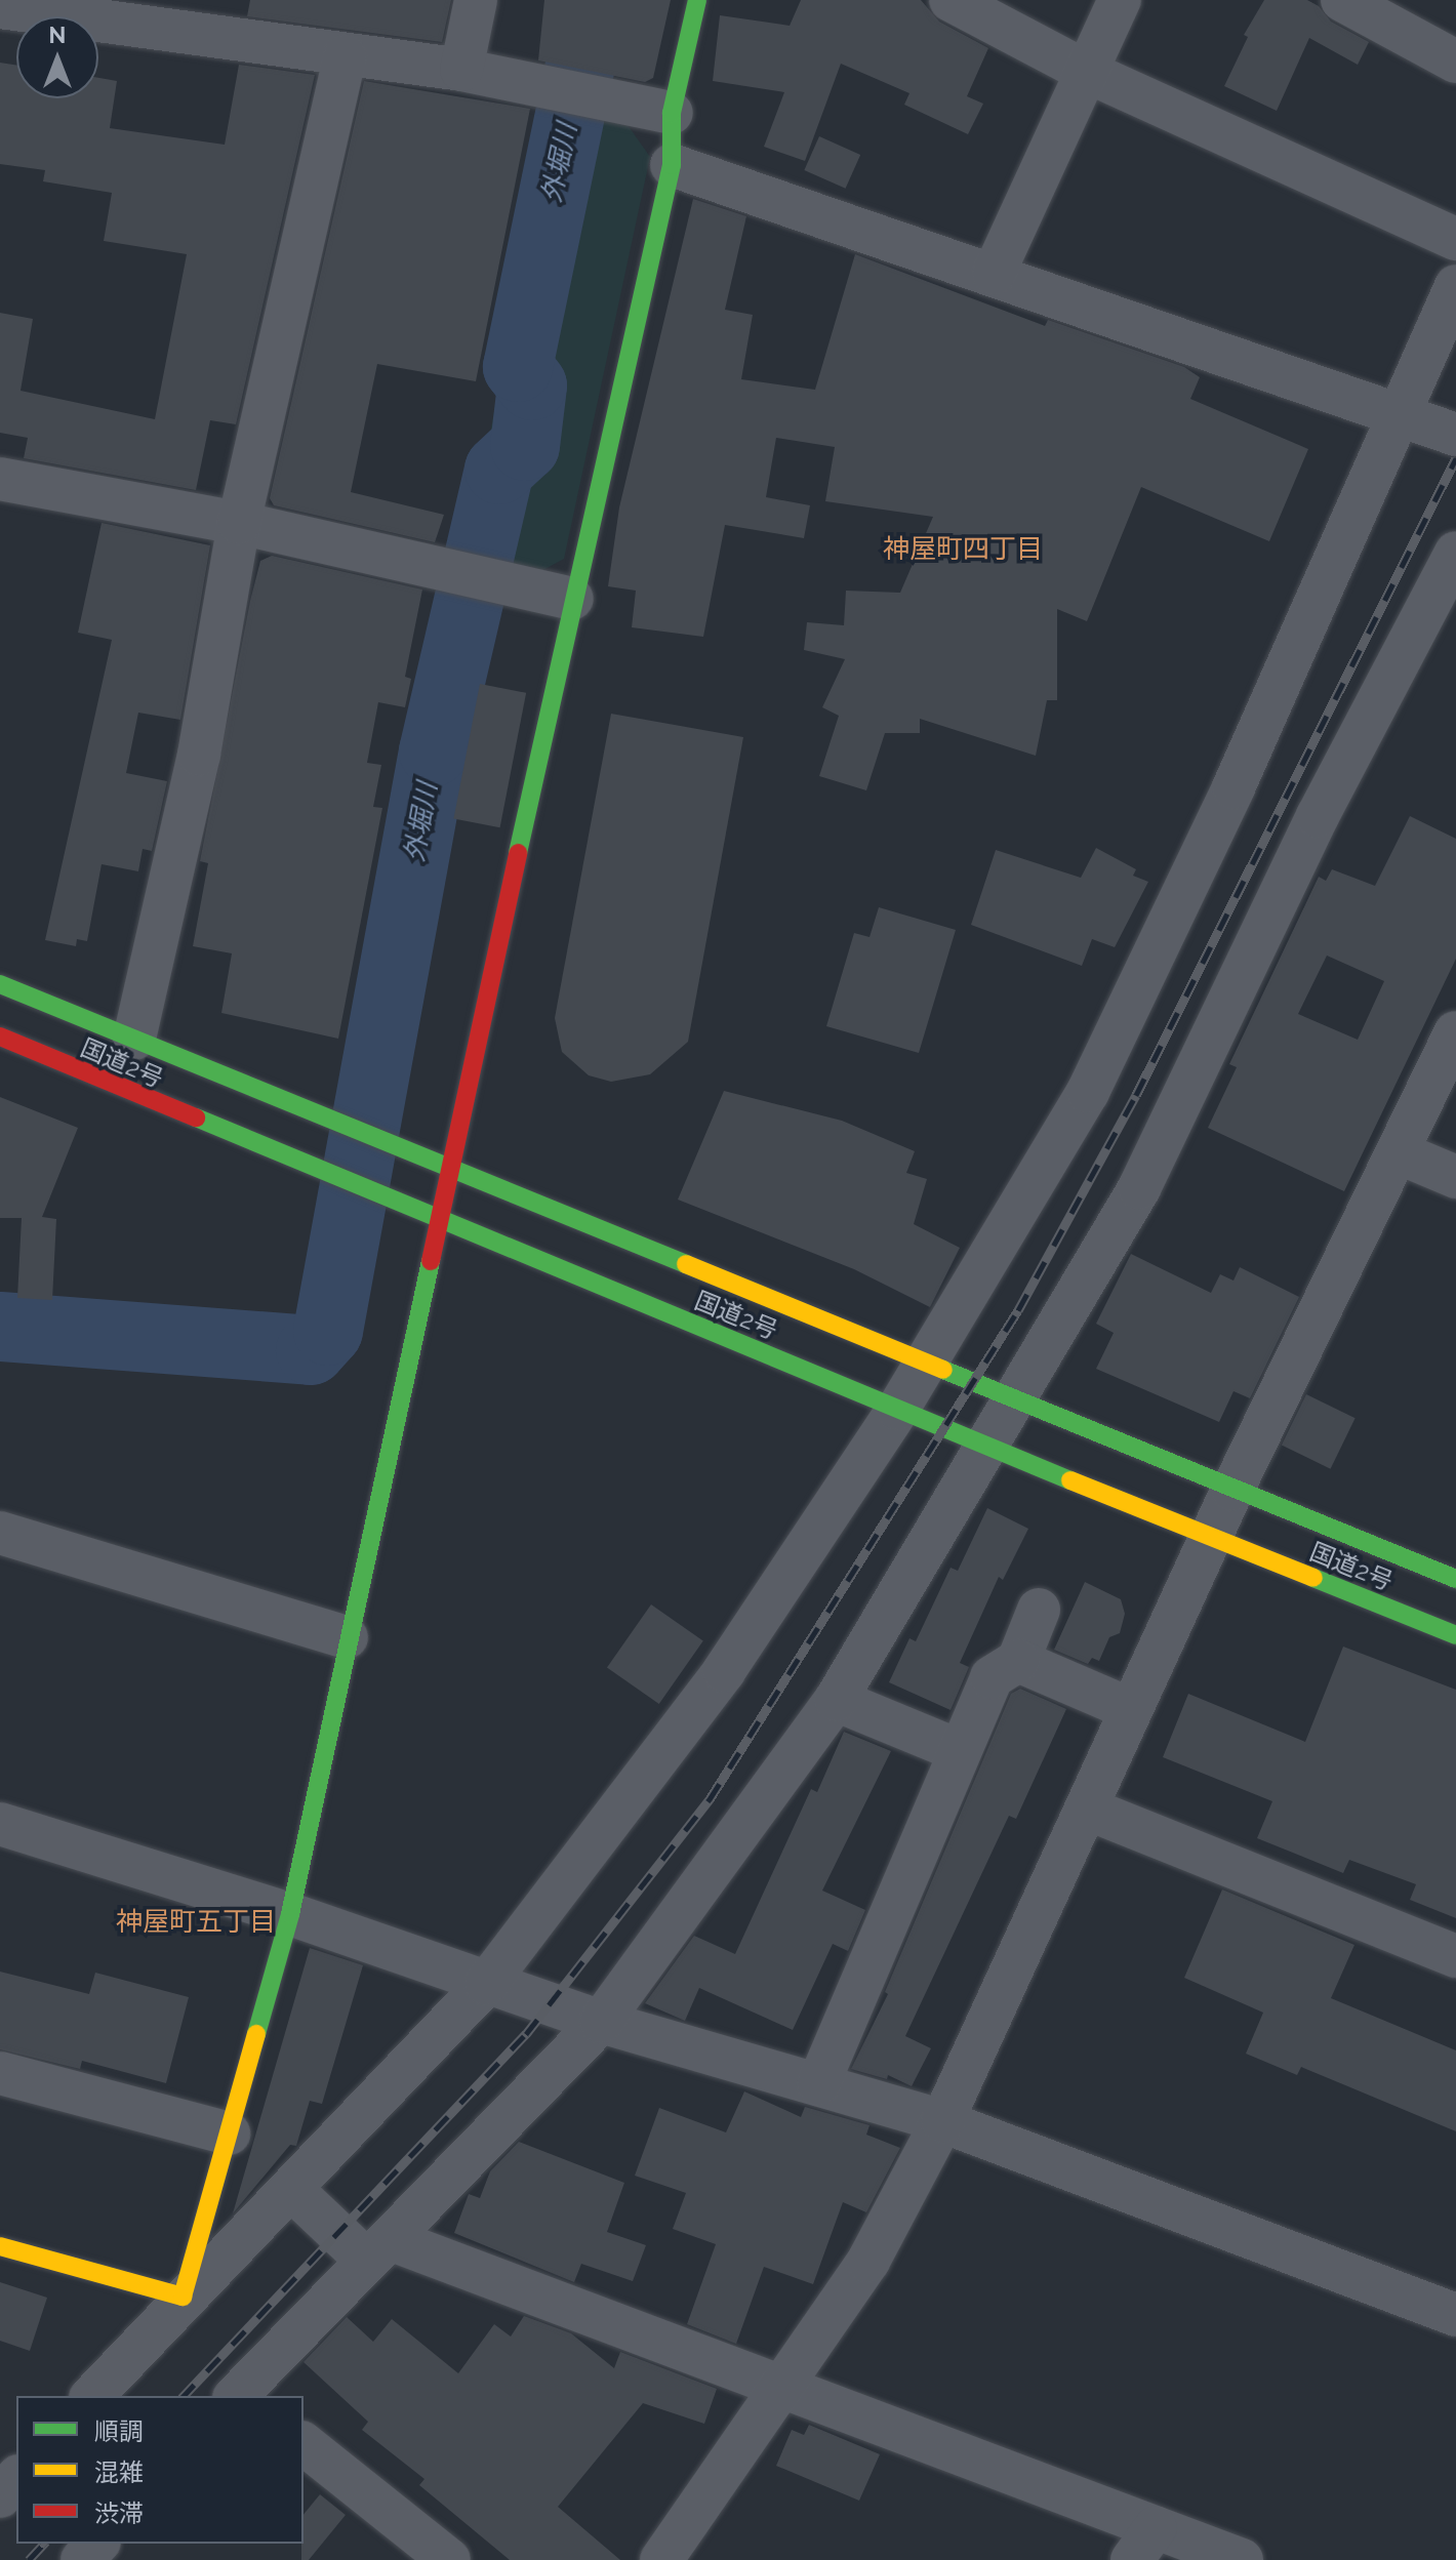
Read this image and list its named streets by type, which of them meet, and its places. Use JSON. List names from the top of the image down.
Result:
{
  "streets": {
    "main road": ["国道2号"]
  },
  "districts": ["神屋町四丁目", "神屋町五丁目"],
  "water": ["外堀川"],
  "legend": ["順調", "混雑", "渋滞"],
  "north": "top"
}
